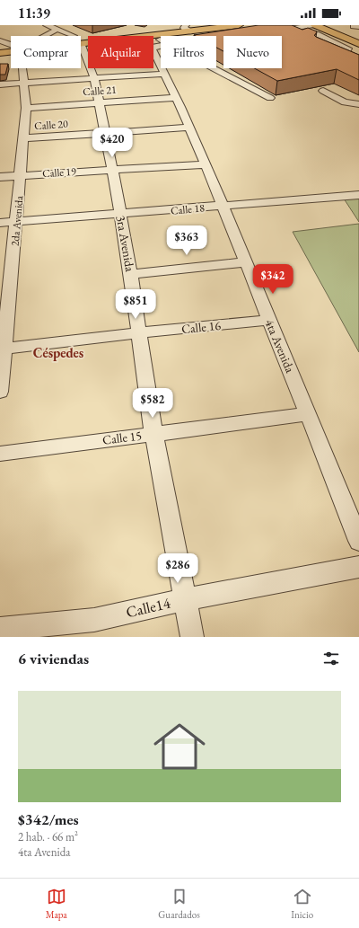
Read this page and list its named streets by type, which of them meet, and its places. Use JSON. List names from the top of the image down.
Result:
{
  "streets": {
    "street": [
      "Calle 21",
      "Calle 20",
      "Calle 19",
      "Calle 18",
      "2da Avenida",
      "3ra Avenida",
      "Calle 16",
      "4ta Avenida",
      "Calle 15",
      "Calle14"
    ]
  },
  "crossings": [
    ["Calle 21", "2da Avenida"],
    ["Calle 21", "3ra Avenida"],
    ["Calle 21", "4ta Avenida"],
    ["Calle 20", "2da Avenida"],
    ["Calle 20", "3ra Avenida"],
    ["Calle 20", "4ta Avenida"],
    ["Calle 19", "2da Avenida"],
    ["Calle 19", "3ra Avenida"],
    ["Calle 19", "4ta Avenida"],
    ["Calle 18", "2da Avenida"],
    ["Calle 18", "3ra Avenida"],
    ["Calle 18", "4ta Avenida"],
    ["2da Avenida", "Calle 16"],
    ["3ra Avenida", "Calle 16"],
    ["3ra Avenida", "Calle 15"],
    ["3ra Avenida", "Calle14"],
    ["Calle 16", "4ta Avenida"],
    ["4ta Avenida", "Calle 15"]
  ],
  "districts": ["Céspedes"],
  "page": {
    "status": "11:39",
    "chip": [
      "Comprar",
      "Alquilar",
      "Filtros",
      "Nuevo"
    ],
    "price": [
      "$420",
      "$363",
      "$342",
      "$851",
      "$582",
      "$286"
    ],
    "heading": "6 viviendas",
    "list": [
      {
        "name": "$342/mes",
        "note": "2 hab. · 66 m² · 4ta Avenida"
      }
    ],
    "tabs": ["Mapa", "Guardados", "Inicio"]
  }
}
